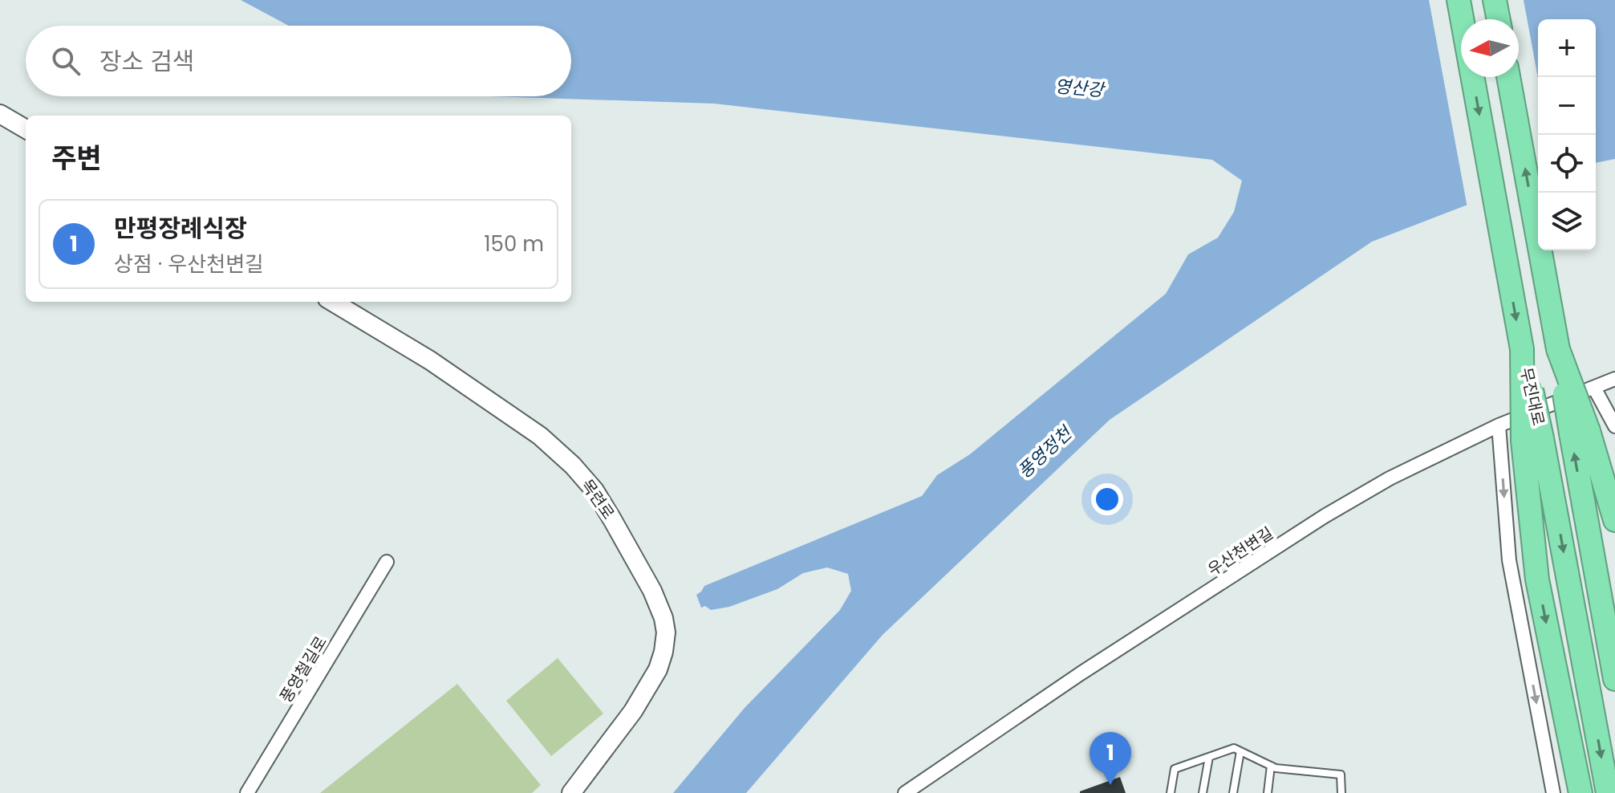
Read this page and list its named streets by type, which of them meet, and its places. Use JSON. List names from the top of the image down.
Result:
{
  "streets": {
    "highway": ["무진대로"],
    "street": ["목련로", "우산천변길", "풍영철길로"]
  },
  "water": ["영산강", "풍영정천"],
  "north": "left",
  "page": {
    "map_buttons": ["+", "−"],
    "search": "장소 검색",
    "heading": "주변",
    "list": [
      {
        "mark": "1",
        "name": "만평장례식장",
        "note": "상점 · 우산천변길",
        "value": "150 m"
      }
    ],
    "pins": "1"
  }
}
